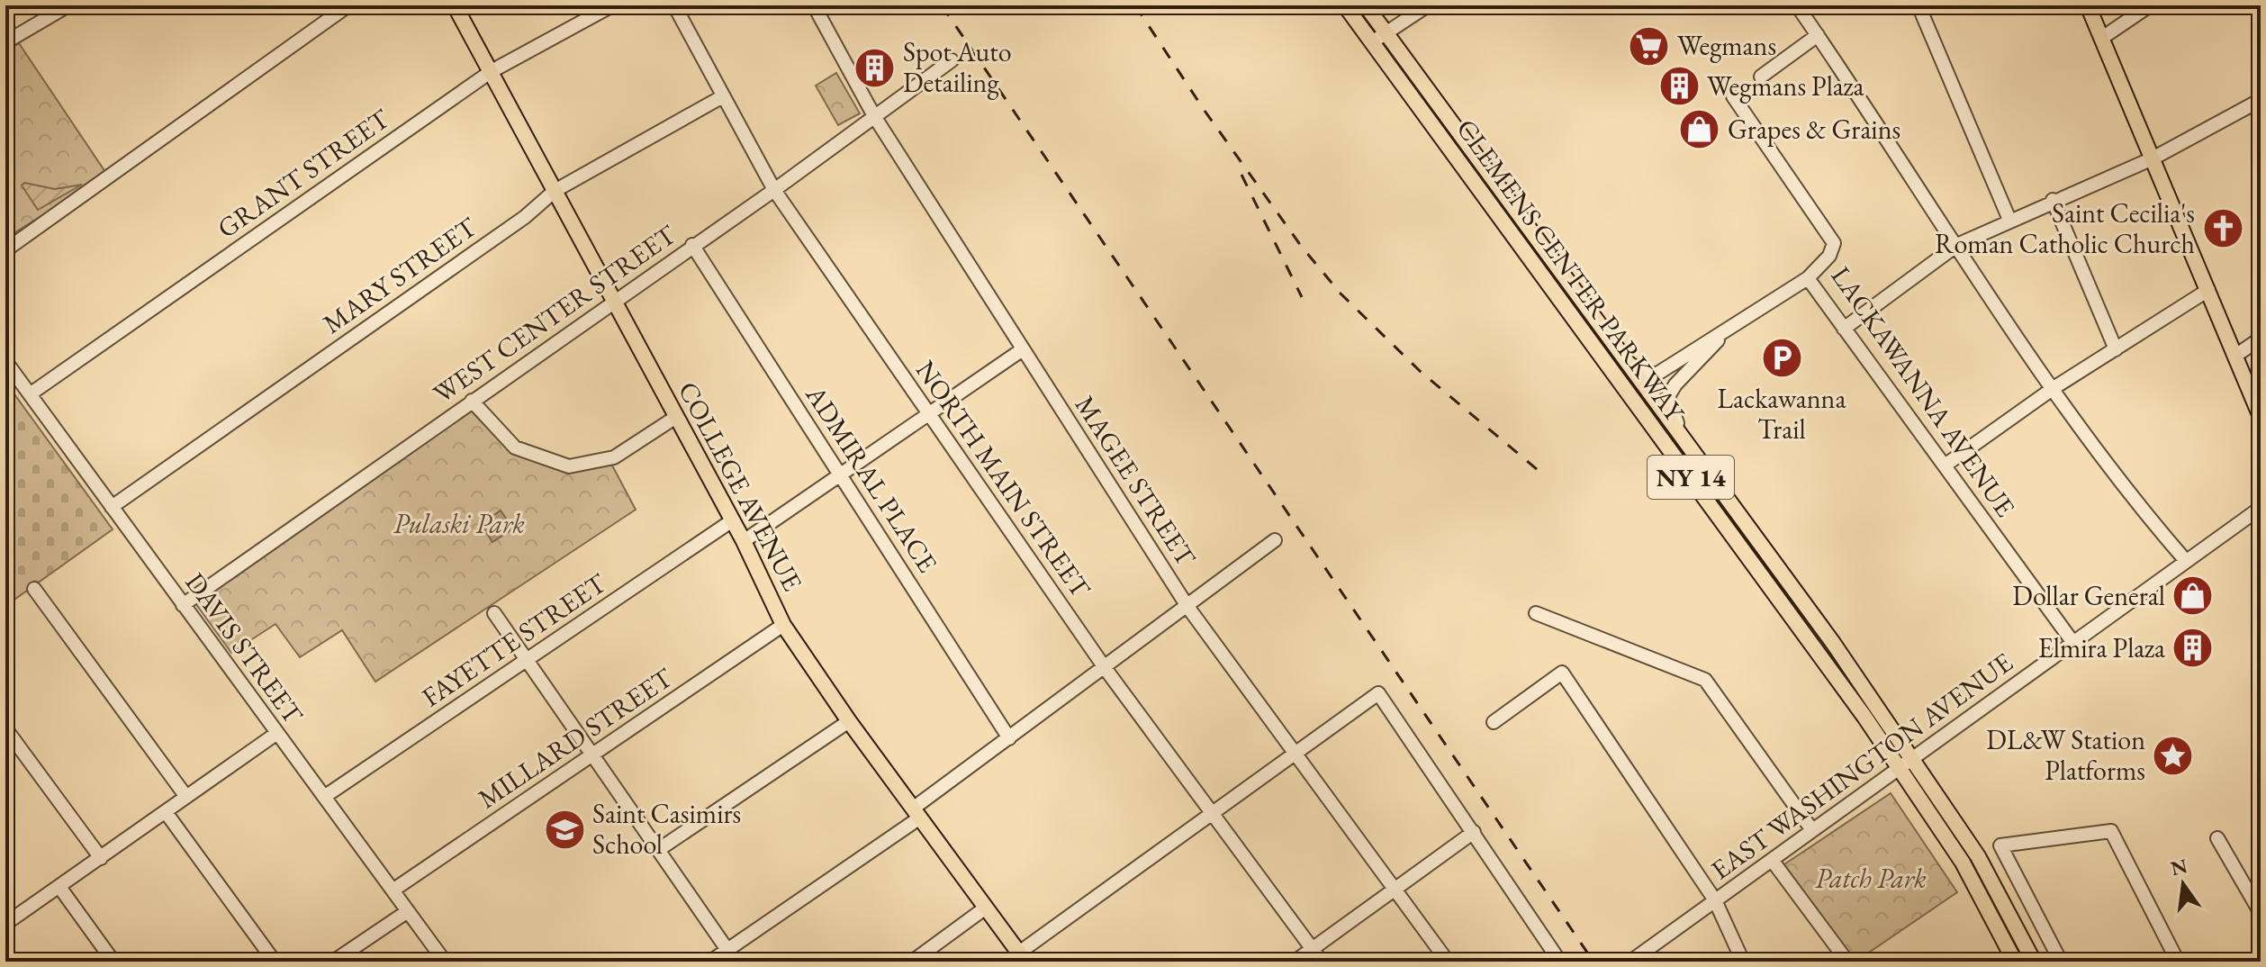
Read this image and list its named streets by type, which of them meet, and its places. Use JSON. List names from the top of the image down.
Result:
{
  "streets": {
    "main road": ["CLEMENS CENTER PARKWAY", "NY 14", "COLLEGE AVENUE"],
    "street": [
      "GRANT STREET",
      "MARY STREET",
      "WEST CENTER STREET",
      "LACKAWANNA AVENUE",
      "ADMIRAL PLACE",
      "NORTH MAIN STREET",
      "MAGEE STREET",
      "FAYETTE STREET",
      "DAVIS STREET",
      "MILLARD STREET",
      "EAST WASHINGTON AVENUE"
    ]
  },
  "crossings": [
    ["GRANT STREET", "COLLEGE AVENUE"],
    ["GRANT STREET", "DAVIS STREET"],
    ["CLEMENS CENTER PARKWAY", "EAST WASHINGTON AVENUE"],
    ["MARY STREET", "NORTH MAIN STREET"],
    ["MARY STREET", "COLLEGE AVENUE"],
    ["MARY STREET", "DAVIS STREET"],
    ["WEST CENTER STREET", "ADMIRAL PLACE"],
    ["WEST CENTER STREET", "NORTH MAIN STREET"],
    ["WEST CENTER STREET", "MAGEE STREET"],
    ["WEST CENTER STREET", "COLLEGE AVENUE"],
    ["WEST CENTER STREET", "DAVIS STREET"],
    ["LACKAWANNA AVENUE", "EAST WASHINGTON AVENUE"],
    ["COLLEGE AVENUE", "FAYETTE STREET"],
    ["COLLEGE AVENUE", "MILLARD STREET"],
    ["FAYETTE STREET", "DAVIS STREET"],
    ["DAVIS STREET", "MILLARD STREET"]
  ],
  "parks": ["Pulaski Park", "Patch Park"],
  "places": {
    "supermarket": ["Wegmans"],
    "building": ["Spot Auto Detailing", "Wegmans Plaza", "Elmira Plaza"],
    "shop": ["Grapes & Grains", "Dollar General"],
    "church": ["Saint Cecilia's Roman Catholic Church"],
    "parking": ["Lackawanna Trail"],
    "place": ["DL&W Station Platforms"],
    "school or university": ["Saint Casimirs School"]
  },
  "north": "top"
}
